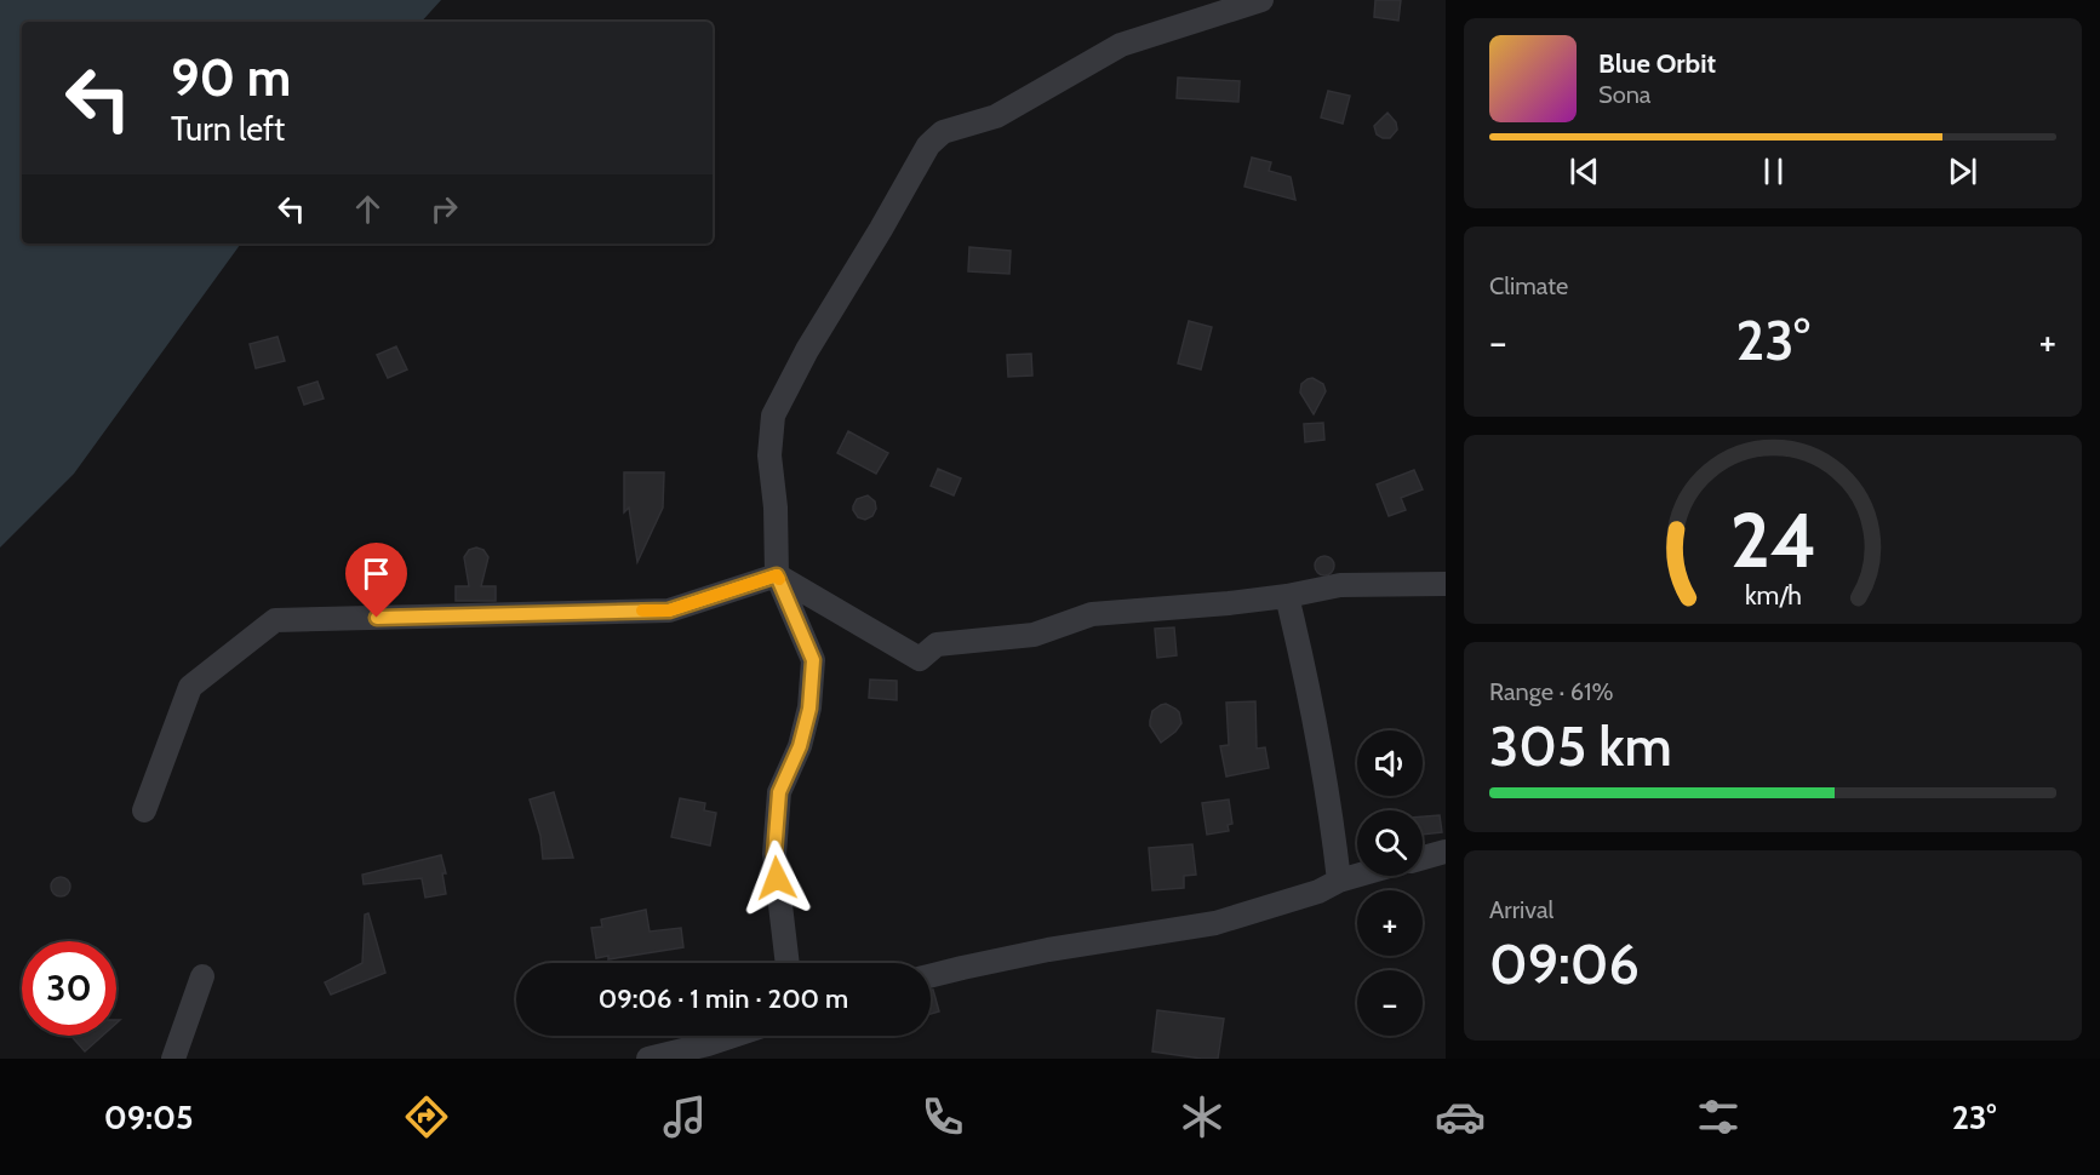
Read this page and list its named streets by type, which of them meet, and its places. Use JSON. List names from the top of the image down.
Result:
{
  "page": {
    "turn": ["90 m", "Turn left"],
    "song": ["Blue Orbit", "Sona"],
    "tile": [
      "Climate",
      ["Range · 61%", "305 km"],
      ["Arrival", "09:06"]
    ],
    "heat": ["−", "23°", "+"],
    "map_buttons": ["+", "−"],
    "limit": "30",
    "trip": "09:06 · 1 min · 200 m",
    "tabs": ["09:05", "23°"],
    "gauge": ["24", "km/h"]
  }
}
